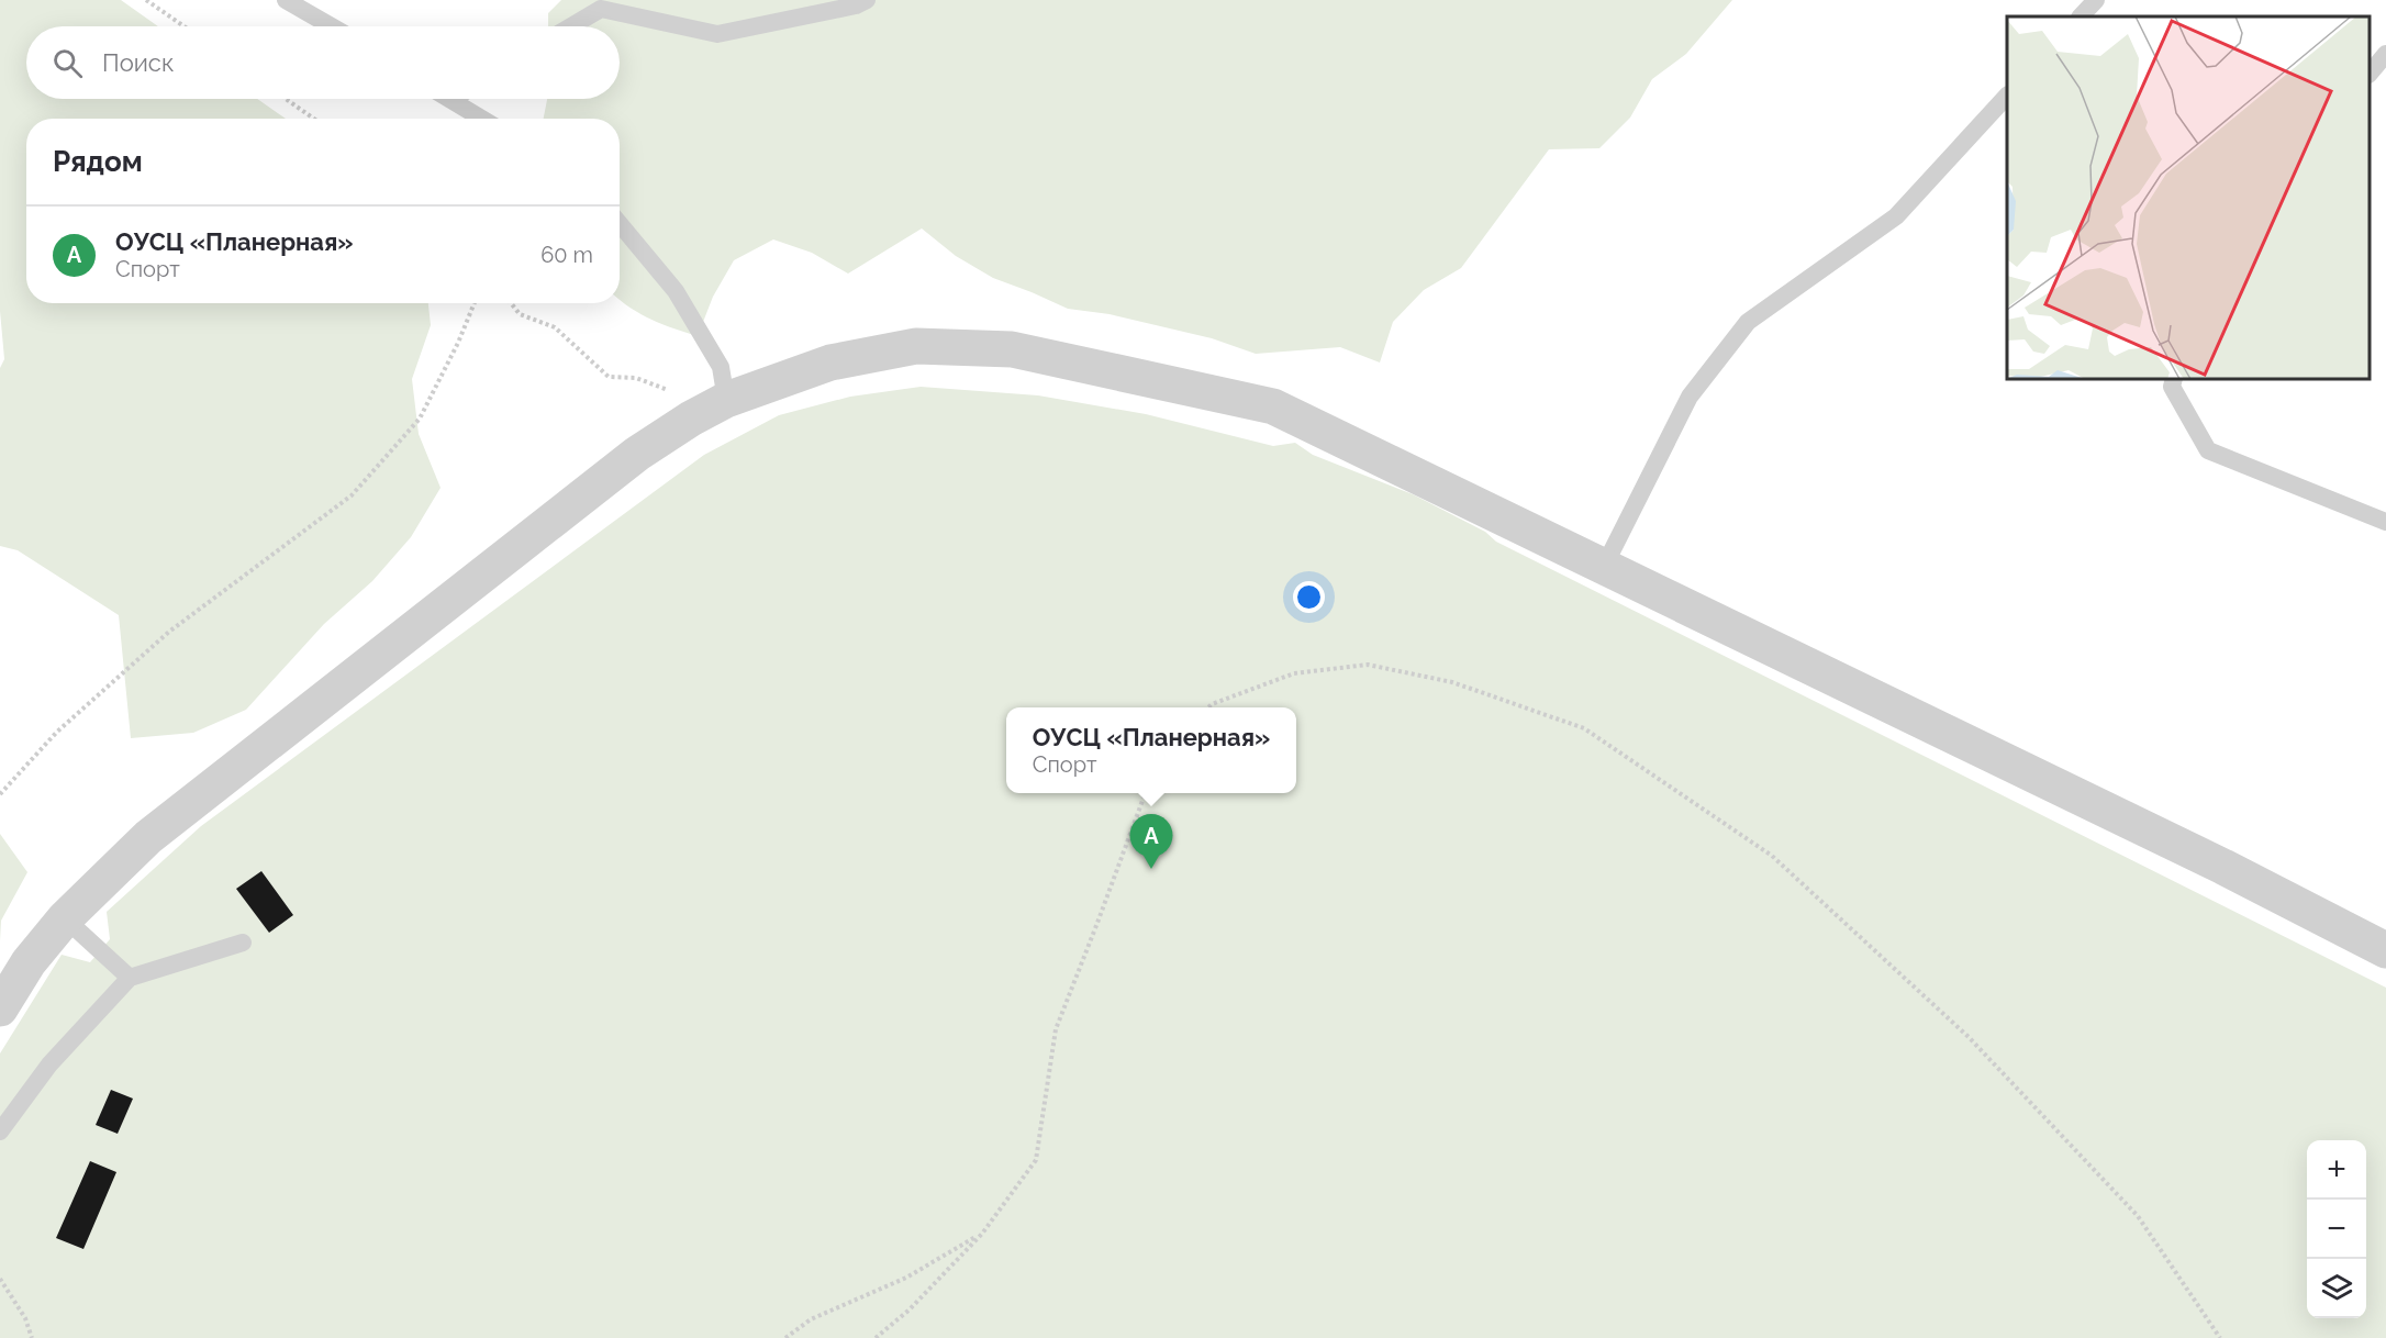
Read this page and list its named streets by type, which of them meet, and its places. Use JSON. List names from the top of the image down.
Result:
{
  "page": {
    "search": "Поиск",
    "heading": "Рядом",
    "list": [
      {
        "mark": "A",
        "name": "ОУСЦ «Планерная»",
        "note": "Спорт",
        "value": "60 m"
      }
    ],
    "popup": ["ОУСЦ «Планерная»", "Спорт"],
    "pins": "A",
    "map_buttons": ["+", "−"]
  }
}
